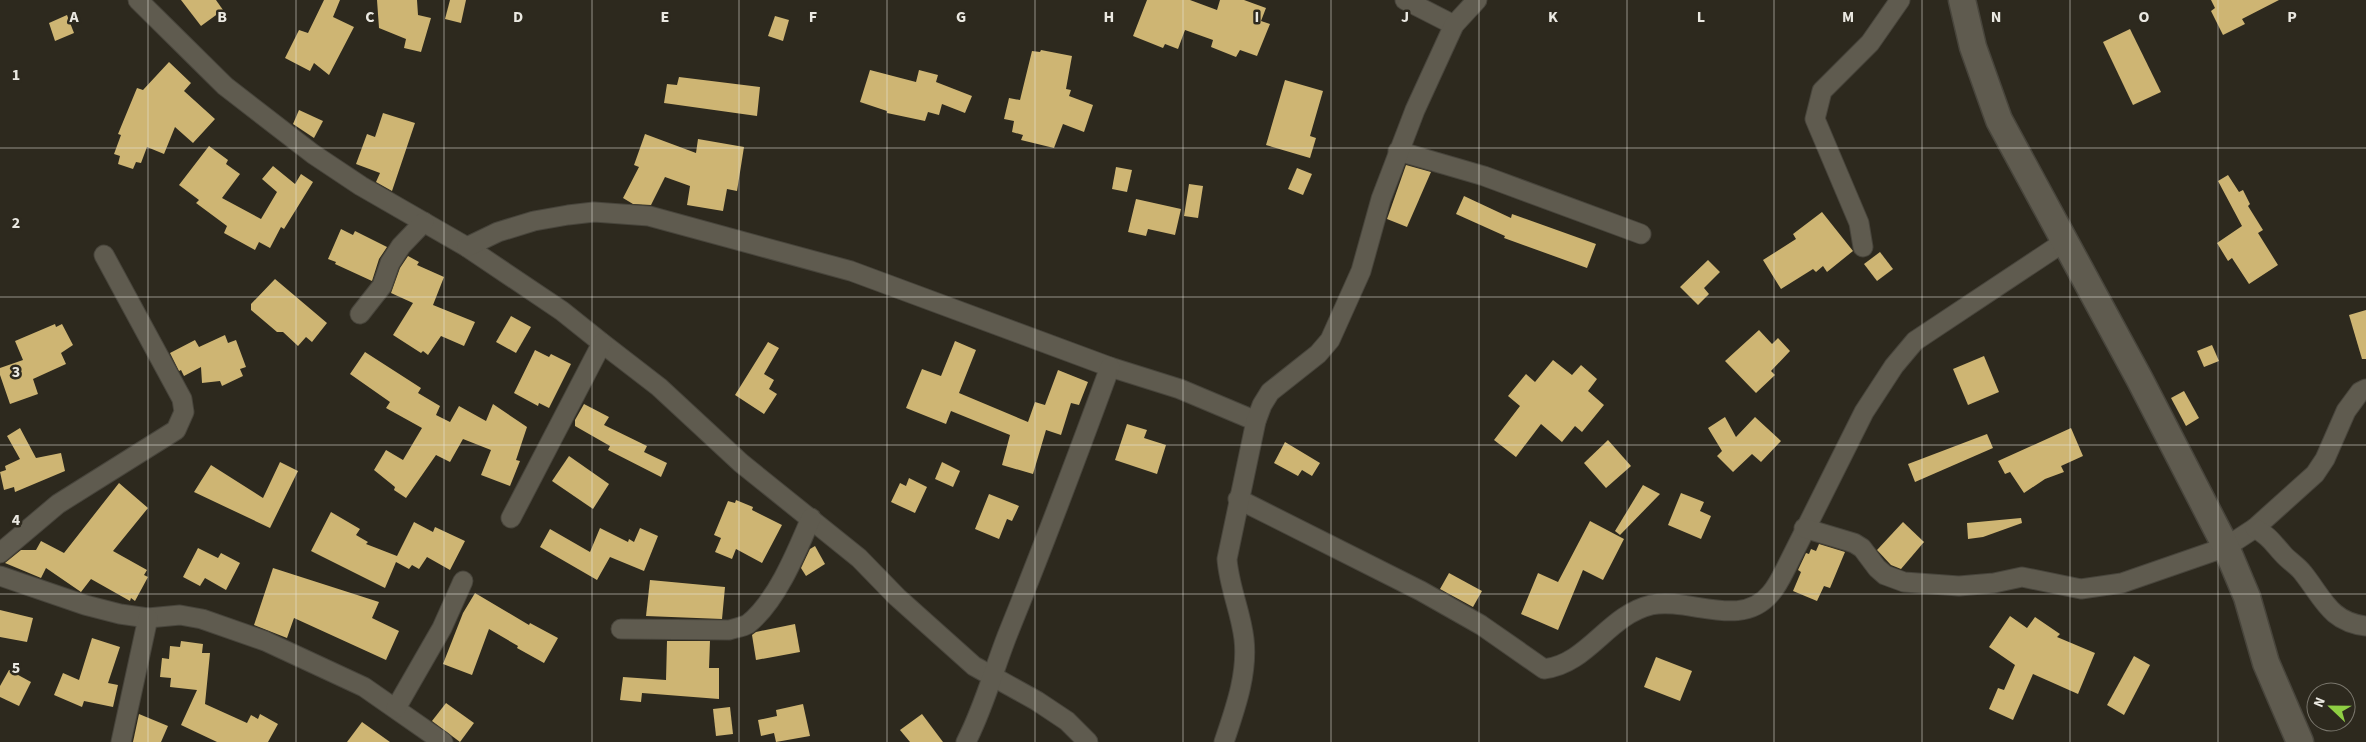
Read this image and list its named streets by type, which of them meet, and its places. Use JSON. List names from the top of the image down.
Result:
{
  "north": "left",
  "grid": {
    "columns": [
      "A",
      "B",
      "C",
      "D",
      "E",
      "F",
      "G",
      "H",
      "I",
      "J",
      "K",
      "L",
      "M",
      "N",
      "O",
      "P"
    ],
    "rows": [
      "1",
      "2",
      "3",
      "4",
      "5"
    ]
  }
}
